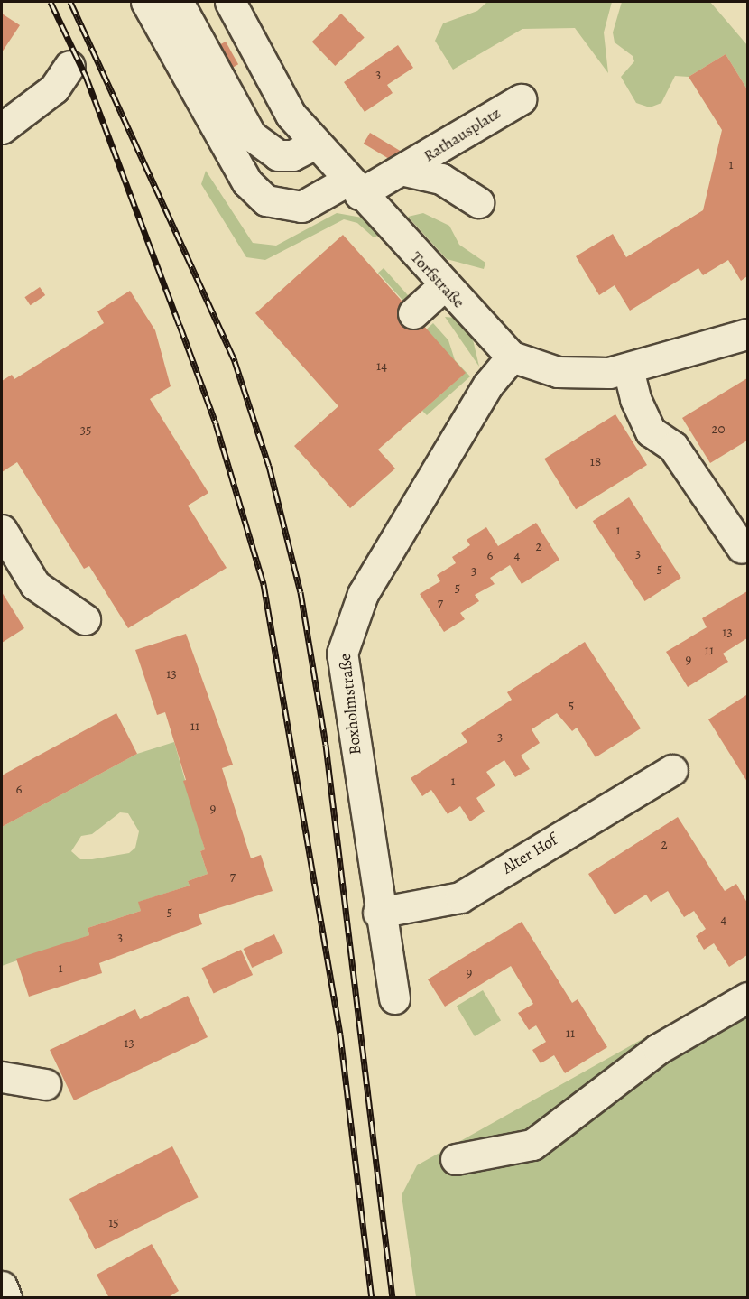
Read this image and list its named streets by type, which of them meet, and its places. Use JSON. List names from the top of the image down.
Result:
{
  "streets": {
    "street": [
      "Rathausplatz",
      "Torfstraße",
      "Boxholmstraße",
      "Alter Hof"
    ]
  },
  "crossings": [
    ["Rathausplatz", "Torfstraße"],
    ["Torfstraße", "Boxholmstraße"],
    ["Boxholmstraße", "Alter Hof"]
  ],
  "house_numbers": [
    "3",
    "1",
    "14",
    "20",
    "35",
    "18",
    "1",
    "2",
    "3",
    "6",
    "4",
    "5",
    "3",
    "5",
    "7",
    "13",
    "11",
    "9",
    "13",
    "5",
    "11",
    "3",
    "1",
    "6",
    "9",
    "2",
    "7",
    "5",
    "4",
    "3",
    "1",
    "9",
    "11",
    "13",
    "15"
  ]
}
